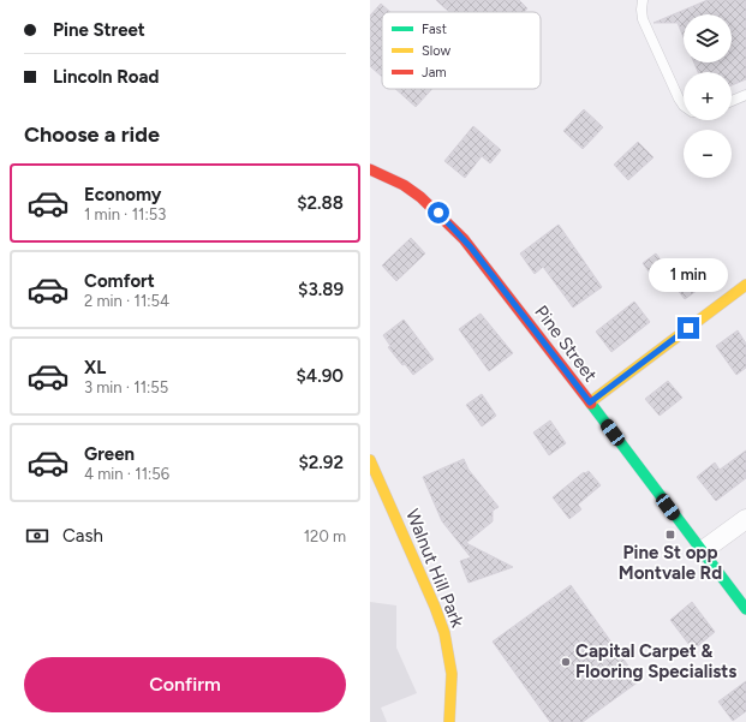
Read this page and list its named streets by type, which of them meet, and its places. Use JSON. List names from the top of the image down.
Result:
{
  "streets": {
    "street": ["Pine Street", "Walnut Hill Park"]
  },
  "places": {
    "transit": ["Pine St opp Montvale Rd"],
    "other": ["Capital Carpet & Flooring Specialists"]
  },
  "legend": ["Fast", "Slow", "Jam"],
  "page": {
    "banner": ["Pine Street", "Lincoln Road"],
    "map_buttons": ["+", "−"],
    "heading": "Choose a ride",
    "list": [
      {
        "name": "Economy",
        "note": "1 min · 11:53",
        "value": "$2.88"
      },
      {
        "name": "Comfort",
        "note": "2 min · 11:54",
        "value": "$3.89"
      },
      {
        "name": "XL",
        "note": "3 min · 11:55",
        "value": "$4.90"
      },
      {
        "name": "Green",
        "note": "4 min · 11:56",
        "value": "$2.92"
      }
    ],
    "bubble": "1 min",
    "pay": ["Cash", "120 m"],
    "buttons": "Confirm"
  }
}
